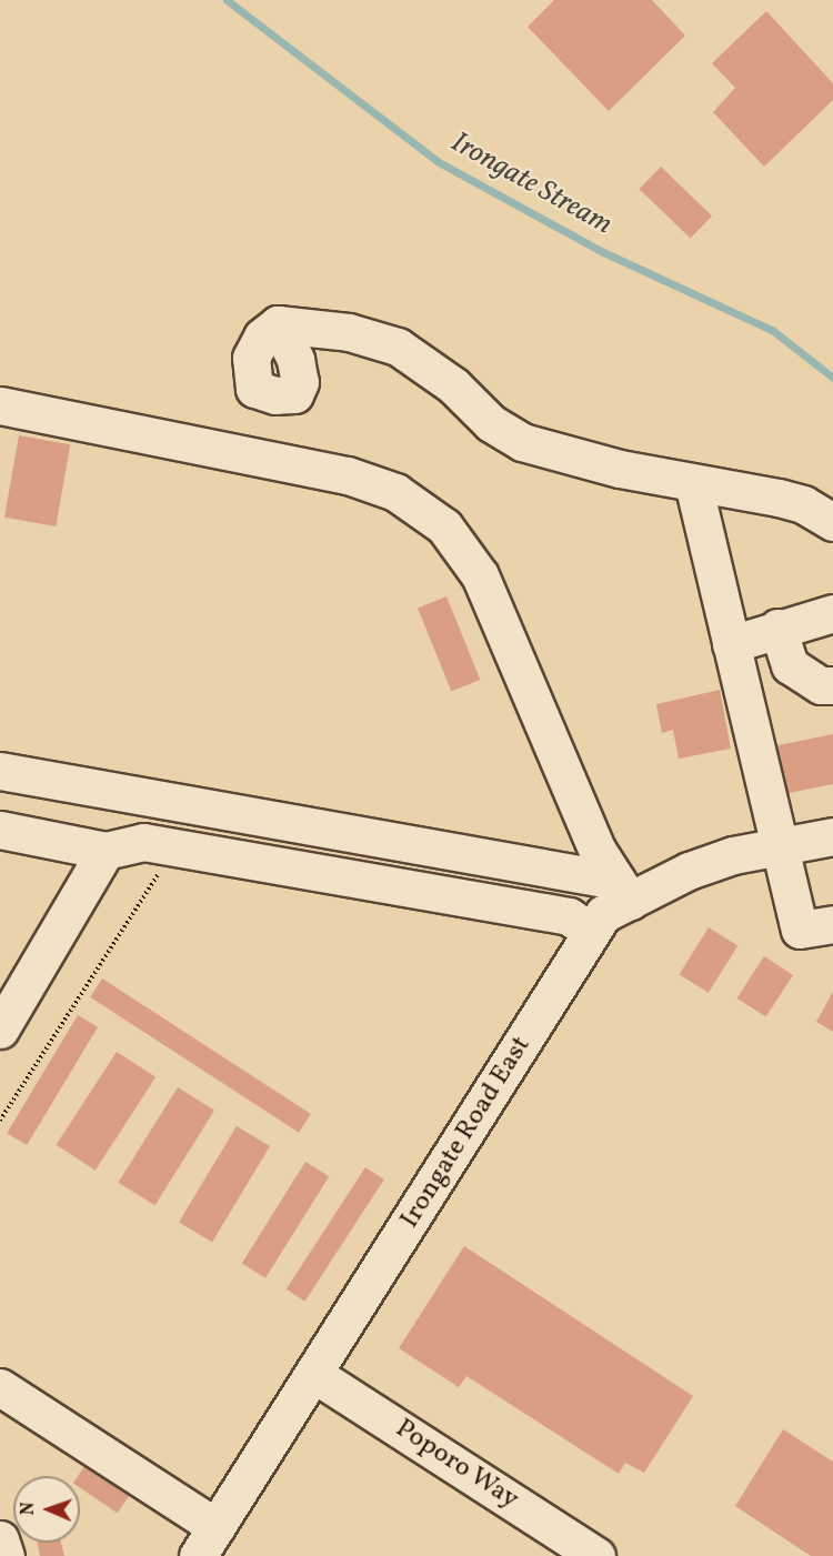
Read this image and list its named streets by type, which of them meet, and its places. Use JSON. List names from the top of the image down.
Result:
{
  "streets": {
    "street": ["Irongate Road East", "Poporo Way"]
  },
  "crossings": [
    ["Irongate Road East", "Poporo Way"]
  ],
  "water": ["Irongate Stream"],
  "north": "left"
}
